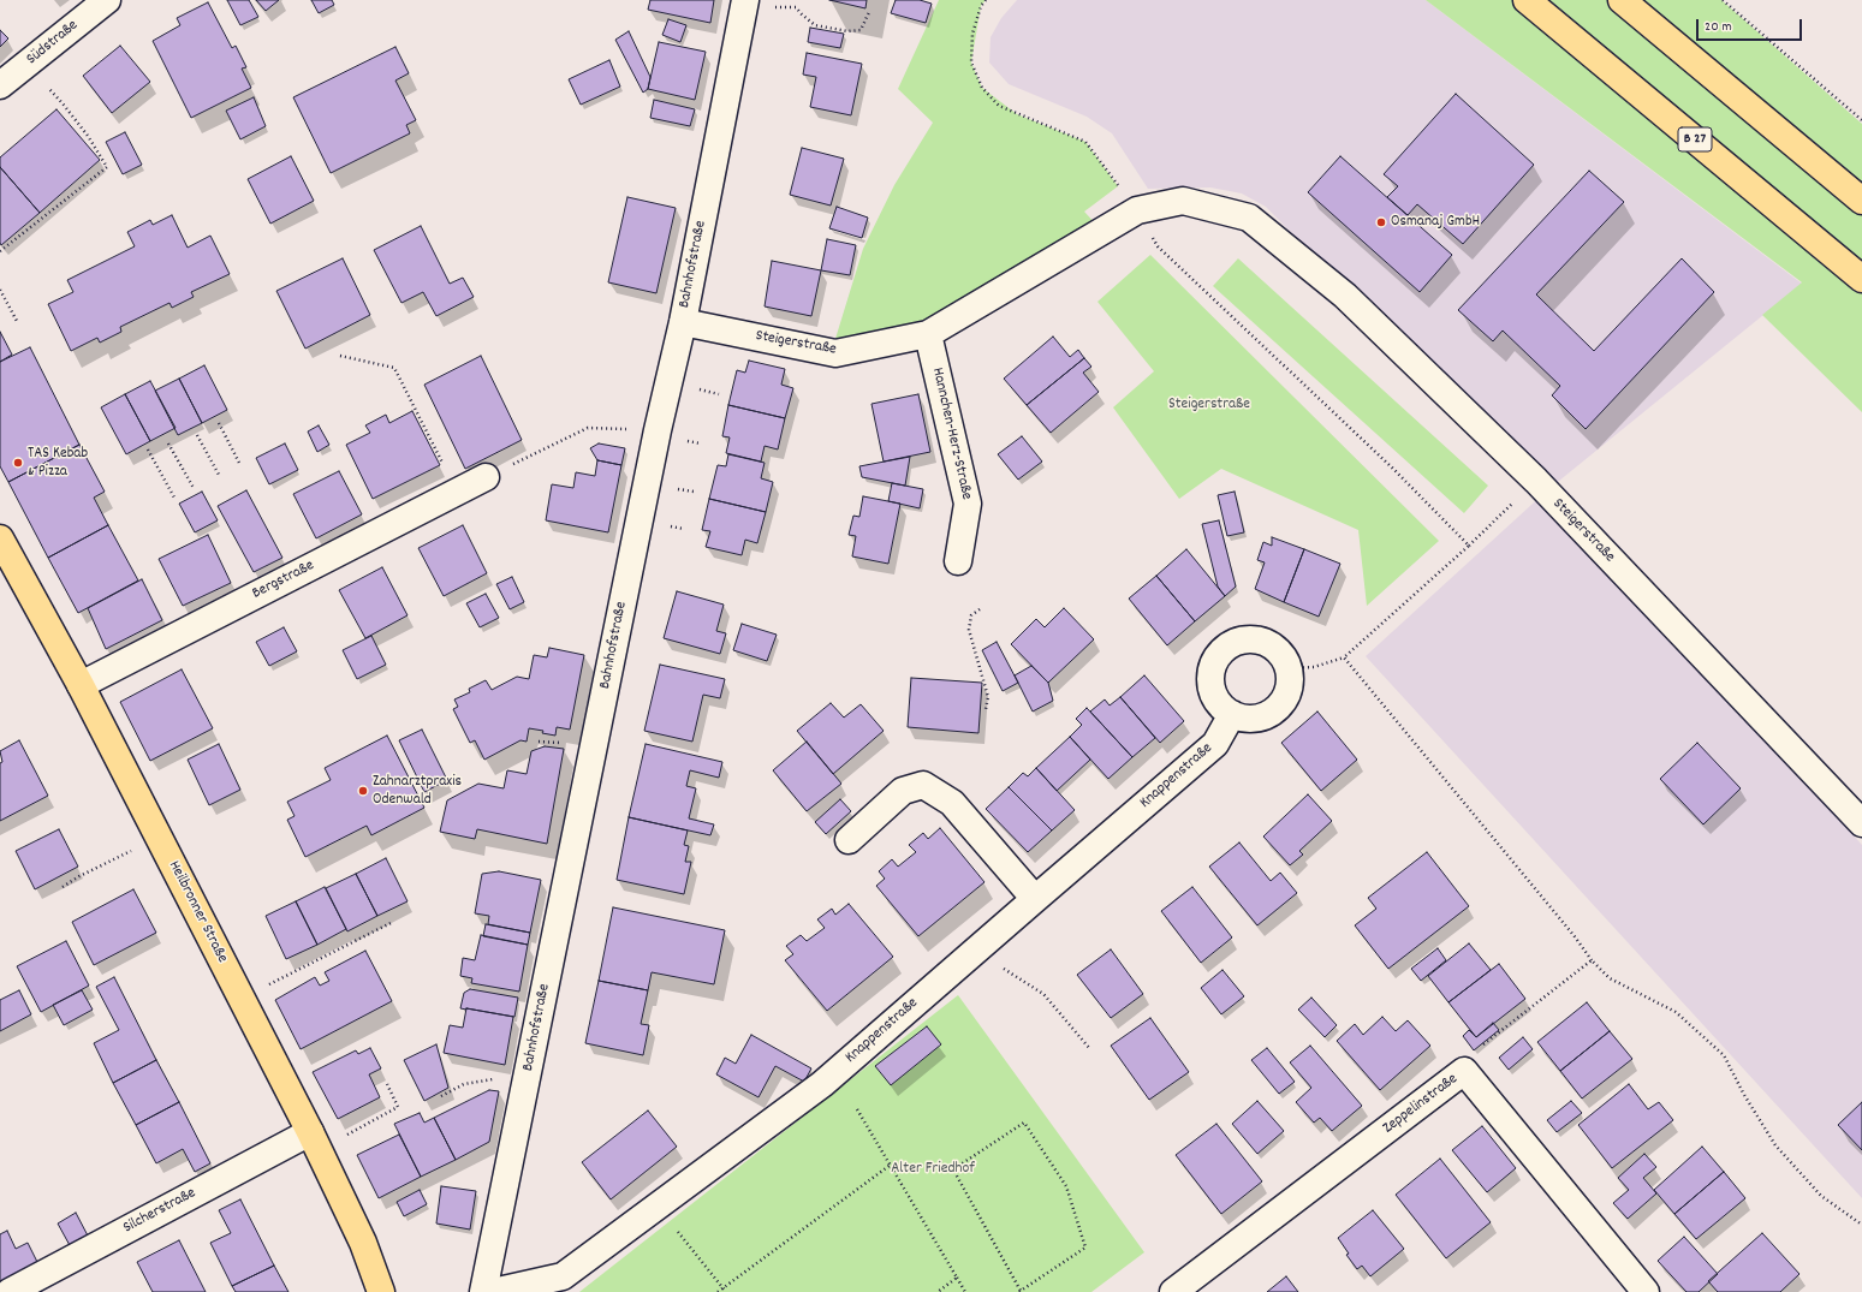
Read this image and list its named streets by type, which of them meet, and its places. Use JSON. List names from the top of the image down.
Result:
{
  "streets": {
    "main road": ["B 27", "Heilbronner Straße"],
    "street": [
      "Südstraße",
      "Bahnhofstraße",
      "Steigerstraße",
      "Hannchen-Herz-Straße",
      "Bergstraße",
      "Knappenstraße",
      "Zeppelinstraße",
      "Silcherstraße"
    ]
  },
  "crossings": [
    ["Bahnhofstraße", "Steigerstraße"],
    ["Steigerstraße", "Hannchen-Herz-Straße"],
    ["Bergstraße", "Heilbronner Straße"],
    ["Heilbronner Straße", "Silcherstraße"]
  ],
  "parks": ["Steigerstraße", "Alter Friedhof"],
  "places": ["Osmanaj GmbH", "TAS Kebab & Pizza", "Zahnarztpraxis Odenwald"],
  "scale_bar": "20 m"
}
